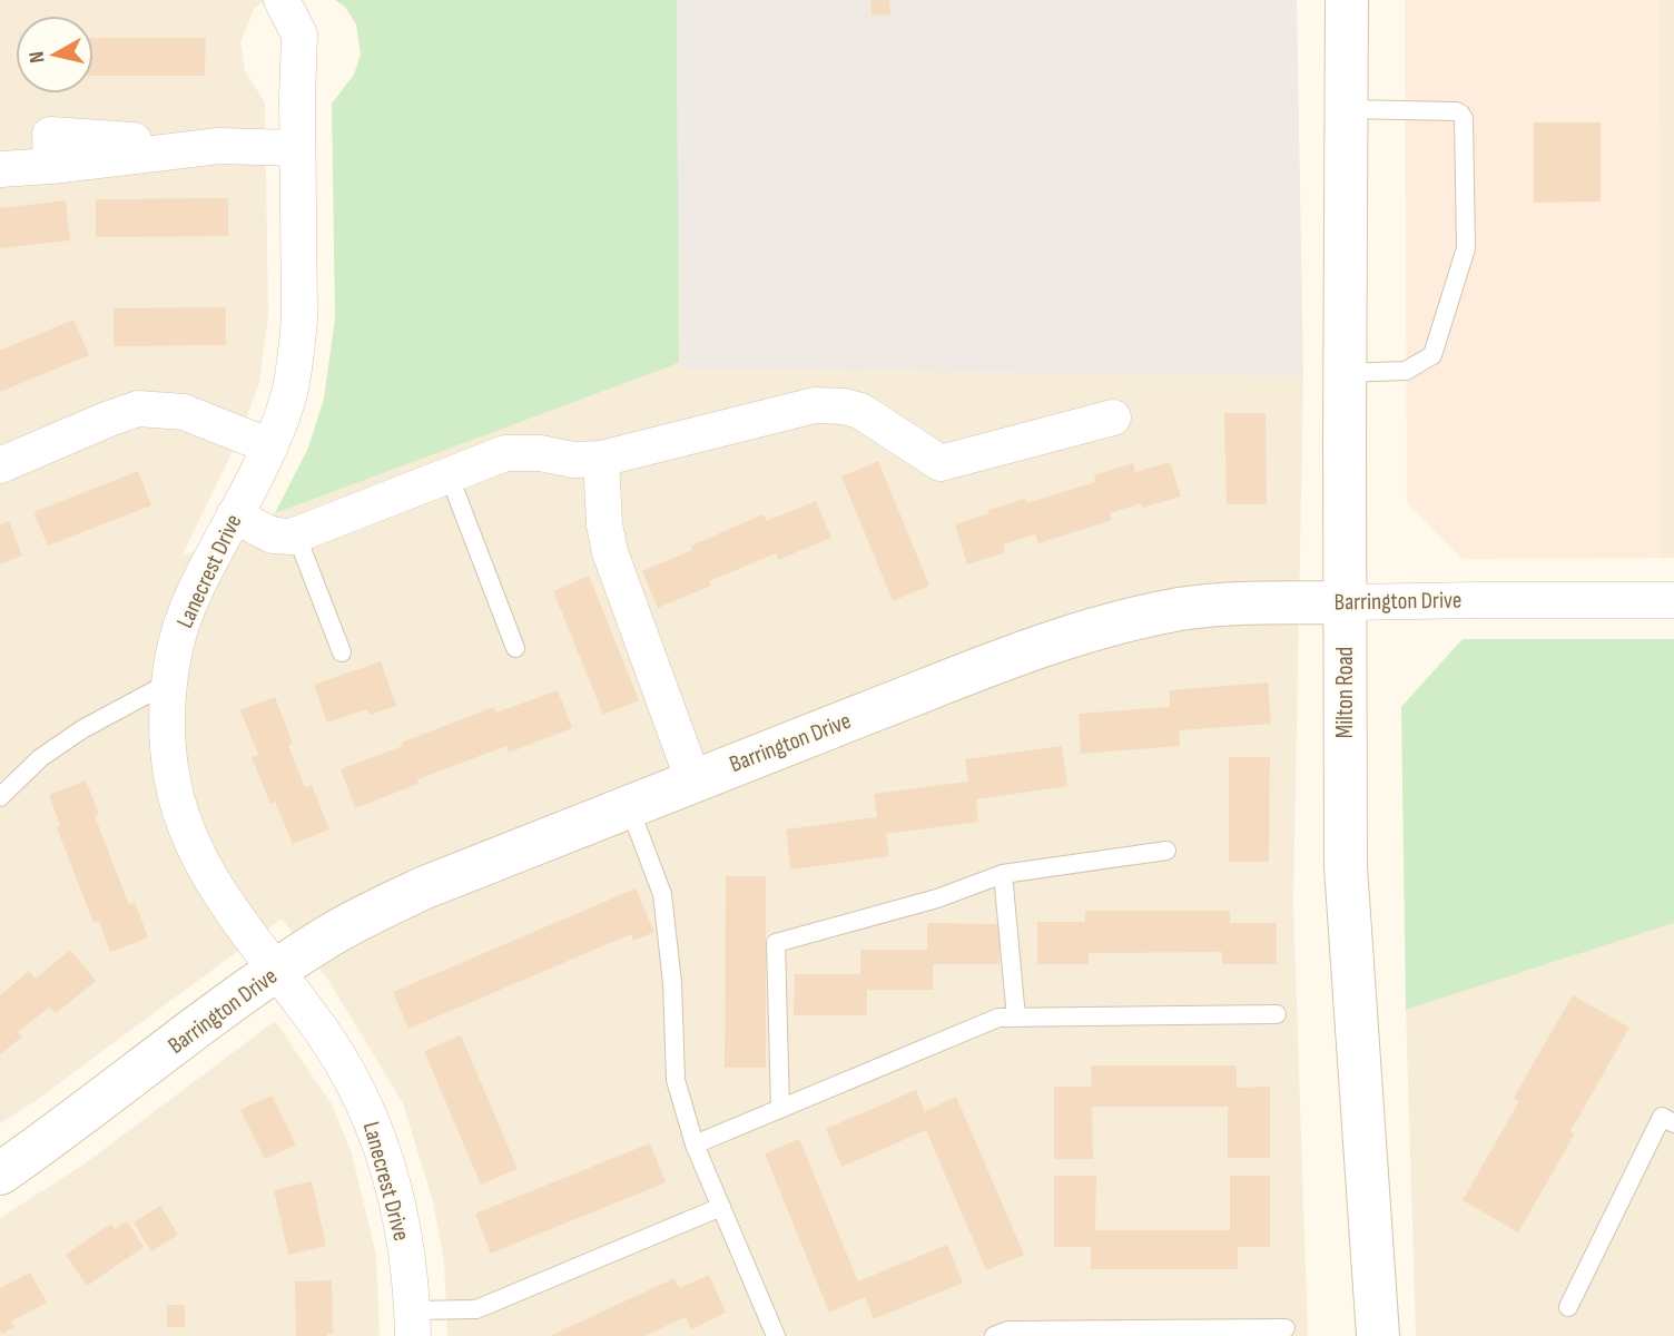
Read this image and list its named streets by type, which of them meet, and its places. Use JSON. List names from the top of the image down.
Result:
{
  "streets": {
    "street": ["Lanecrest Drive", "Barrington Drive", "Milton Road"]
  },
  "crossings": [
    ["Lanecrest Drive", "Barrington Drive"],
    ["Barrington Drive", "Milton Road"]
  ],
  "north": "left"
}
